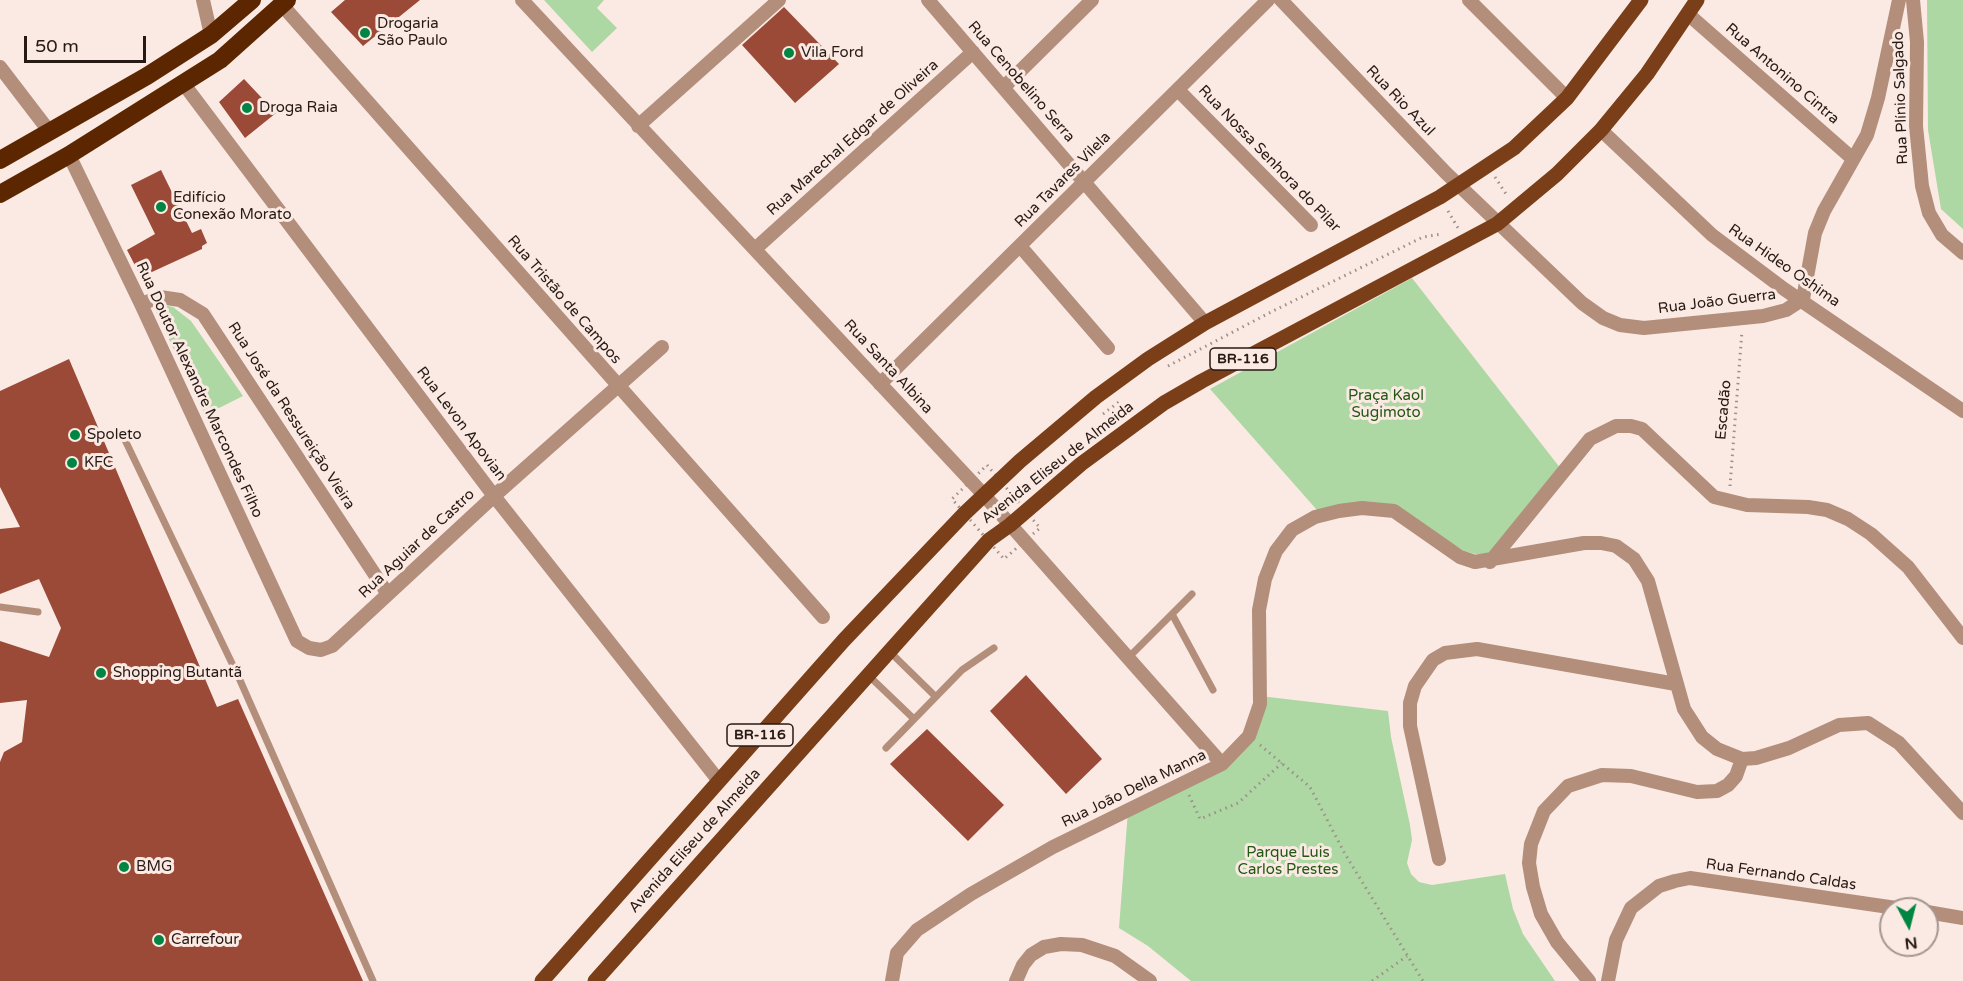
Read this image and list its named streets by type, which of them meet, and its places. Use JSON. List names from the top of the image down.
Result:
{
  "streets": {
    "main road": ["BR-116", "Avenida Eliseu de Almeida"],
    "street": [
      "Rua Antonino Cintra",
      "Rua Cenobelino Serra",
      "Rua Plínio Salgado",
      "Rua Rio Azul",
      "Rua Marechal Edgar de Oliveira",
      "Rua Nossa Senhora do Pilar",
      "Rua Tavares Vilela",
      "Rua Hideo Oshima",
      "Rua Tristão de Campos",
      "Rua João Guerra",
      "Rua Santa Albina",
      "Rua Doutor Alexandre Marcondes Filho",
      "Rua José da Ressureição Vieira",
      "Rua Levon Apovian",
      "Rua Aguiar de Castro",
      "Rua João Della Manna",
      "Rua Fernando Caldas"
    ],
    "path": ["Escadão"]
  },
  "crossings": [
    ["Rua Antonino Cintra", "Avenida Eliseu de Almeida"],
    ["Rua Cenobelino Serra", "Rua Marechal Edgar de Oliveira"],
    ["Rua Cenobelino Serra", "Rua Tavares Vilela"],
    ["Rua Cenobelino Serra", "Avenida Eliseu de Almeida"],
    ["Rua Rio Azul", "Rua João Guerra"],
    ["Rua Rio Azul", "Avenida Eliseu de Almeida"],
    ["Rua Marechal Edgar de Oliveira", "Rua Santa Albina"],
    ["Rua Nossa Senhora do Pilar", "Rua Tavares Vilela"],
    ["Rua Tavares Vilela", "Rua Santa Albina"],
    ["Rua Hideo Oshima", "Rua João Guerra"],
    ["Rua Hideo Oshima", "Avenida Eliseu de Almeida"],
    ["Rua Tristão de Campos", "Rua Aguiar de Castro"],
    ["Rua João Guerra", "Escadão"],
    ["Rua João Guerra", "Avenida Eliseu de Almeida"],
    ["Rua Santa Albina", "Avenida Eliseu de Almeida"],
    ["Rua Santa Albina", "Rua João Della Manna"],
    ["Rua Doutor Alexandre Marcondes Filho", "Rua José da Ressureição Vieira"],
    ["Rua Doutor Alexandre Marcondes Filho", "Rua Aguiar de Castro"],
    ["Rua José da Ressureição Vieira", "Rua Aguiar de Castro"],
    ["Rua Levon Apovian", "Avenida Eliseu de Almeida"],
    ["Rua Levon Apovian", "Rua Aguiar de Castro"]
  ],
  "parks": ["Praça Kaol Sugimoto", "Parque Luis Carlos Prestes"],
  "places": [
    "Drogaria São Paulo",
    "Vila Ford",
    "Droga Raia",
    "Edifício Conexão Morato",
    "Spoleto",
    "KFC",
    "Shopping Butantã",
    "BMG",
    "Carrefour"
  ],
  "scale_bar": "50 m",
  "north": "bottom"
}
